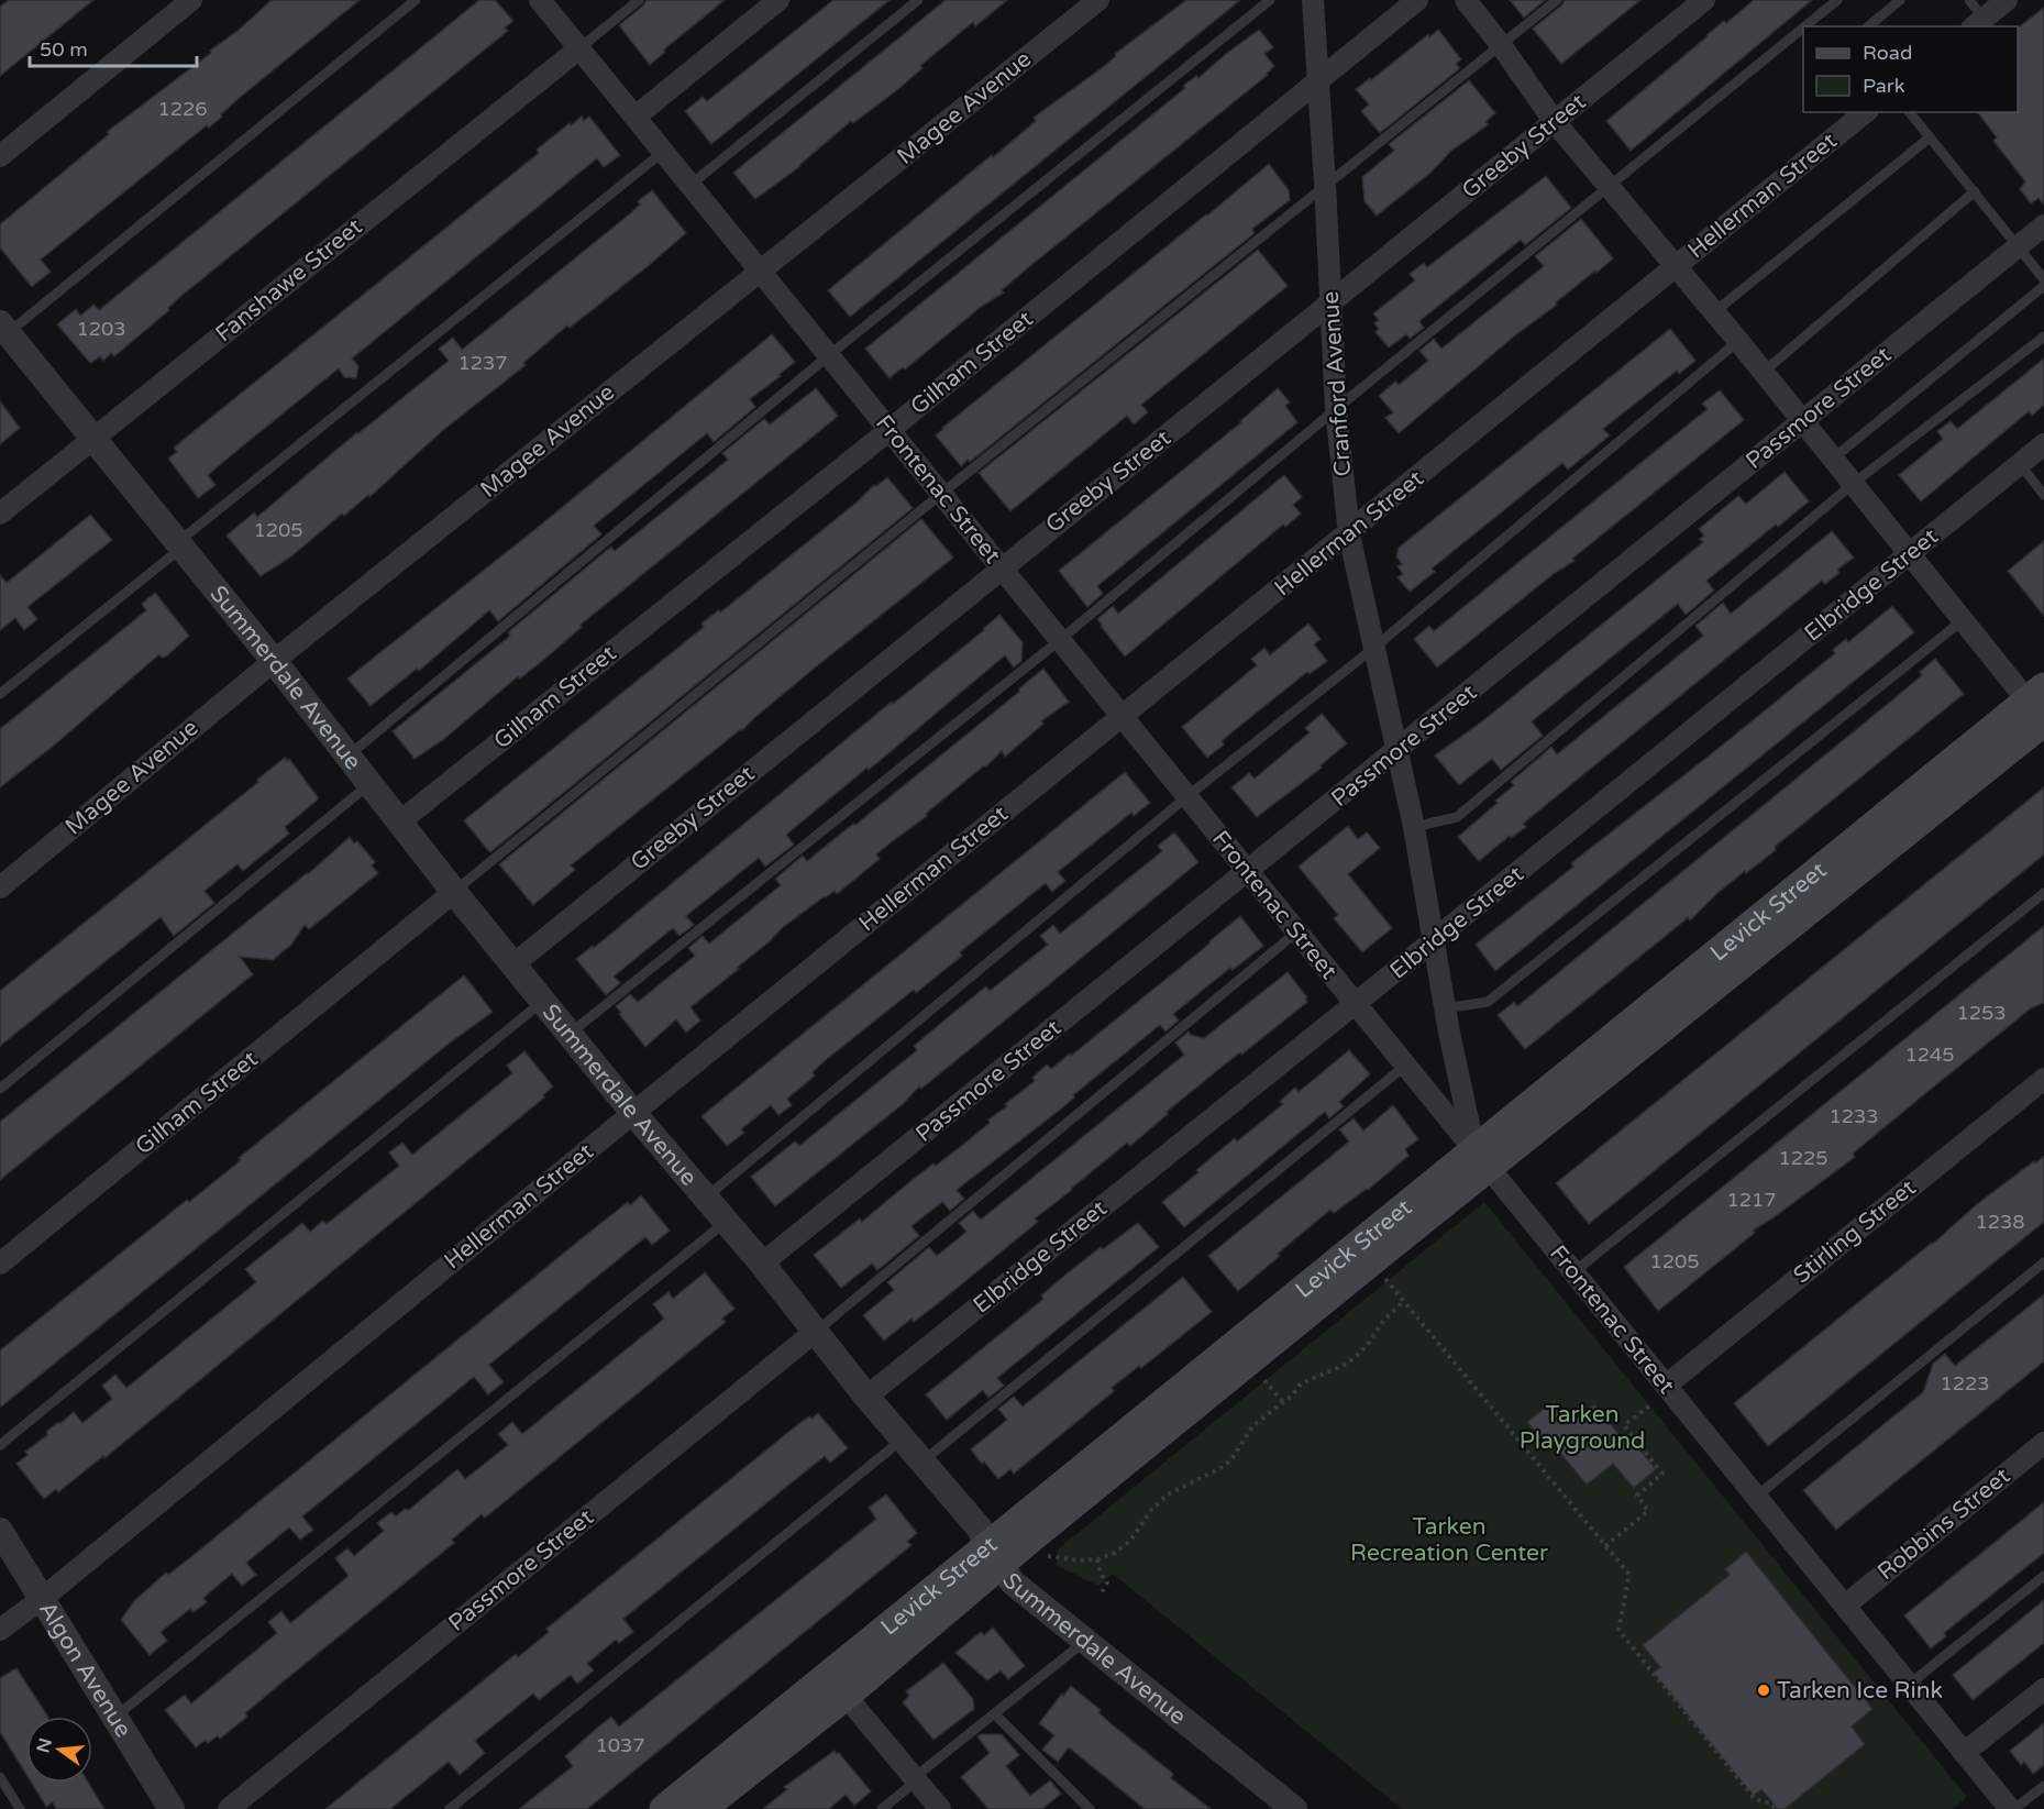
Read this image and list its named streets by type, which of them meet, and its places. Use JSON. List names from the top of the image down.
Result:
{
  "streets": {
    "main road": ["Levick Street"],
    "street": [
      "Magee Avenue",
      "Greeby Street",
      "Hellerman Street",
      "Fanshawe Street",
      "Gilham Street",
      "Cranford Avenue",
      "Passmore Street",
      "Frontenac Street",
      "Elbridge Street",
      "Summerdale Avenue",
      "Stirling Street",
      "Robbins Street",
      "Algon Avenue"
    ]
  },
  "crossings": [
    ["Magee Avenue", "Frontenac Street"],
    ["Magee Avenue", "Summerdale Avenue"],
    ["Greeby Street", "Cranford Avenue"],
    ["Greeby Street", "Frontenac Street"],
    ["Greeby Street", "Summerdale Avenue"],
    ["Hellerman Street", "Cranford Avenue"],
    ["Hellerman Street", "Frontenac Street"],
    ["Hellerman Street", "Summerdale Avenue"],
    ["Hellerman Street", "Algon Avenue"],
    ["Fanshawe Street", "Frontenac Street"],
    ["Fanshawe Street", "Summerdale Avenue"],
    ["Gilham Street", "Cranford Avenue"],
    ["Gilham Street", "Frontenac Street"],
    ["Gilham Street", "Summerdale Avenue"],
    ["Cranford Avenue", "Passmore Street"],
    ["Cranford Avenue", "Frontenac Street"],
    ["Cranford Avenue", "Elbridge Street"],
    ["Cranford Avenue", "Levick Street"],
    ["Passmore Street", "Frontenac Street"],
    ["Passmore Street", "Summerdale Avenue"],
    ["Frontenac Street", "Elbridge Street"],
    ["Frontenac Street", "Levick Street"],
    ["Frontenac Street", "Stirling Street"],
    ["Frontenac Street", "Robbins Street"],
    ["Elbridge Street", "Summerdale Avenue"],
    ["Summerdale Avenue", "Levick Street"]
  ],
  "parks": ["Tarken Playground", "Tarken Recreation Center"],
  "places": ["Tarken Ice Rink"],
  "house_numbers": [
    "1226",
    "1203",
    "1237",
    "1205",
    "1253",
    "1245",
    "1233",
    "1225",
    "1217",
    "1238",
    "1205",
    "1223",
    "1037"
  ],
  "legend": ["Road", "Park"],
  "scale_bar": "50 m",
  "north": "left"
}
